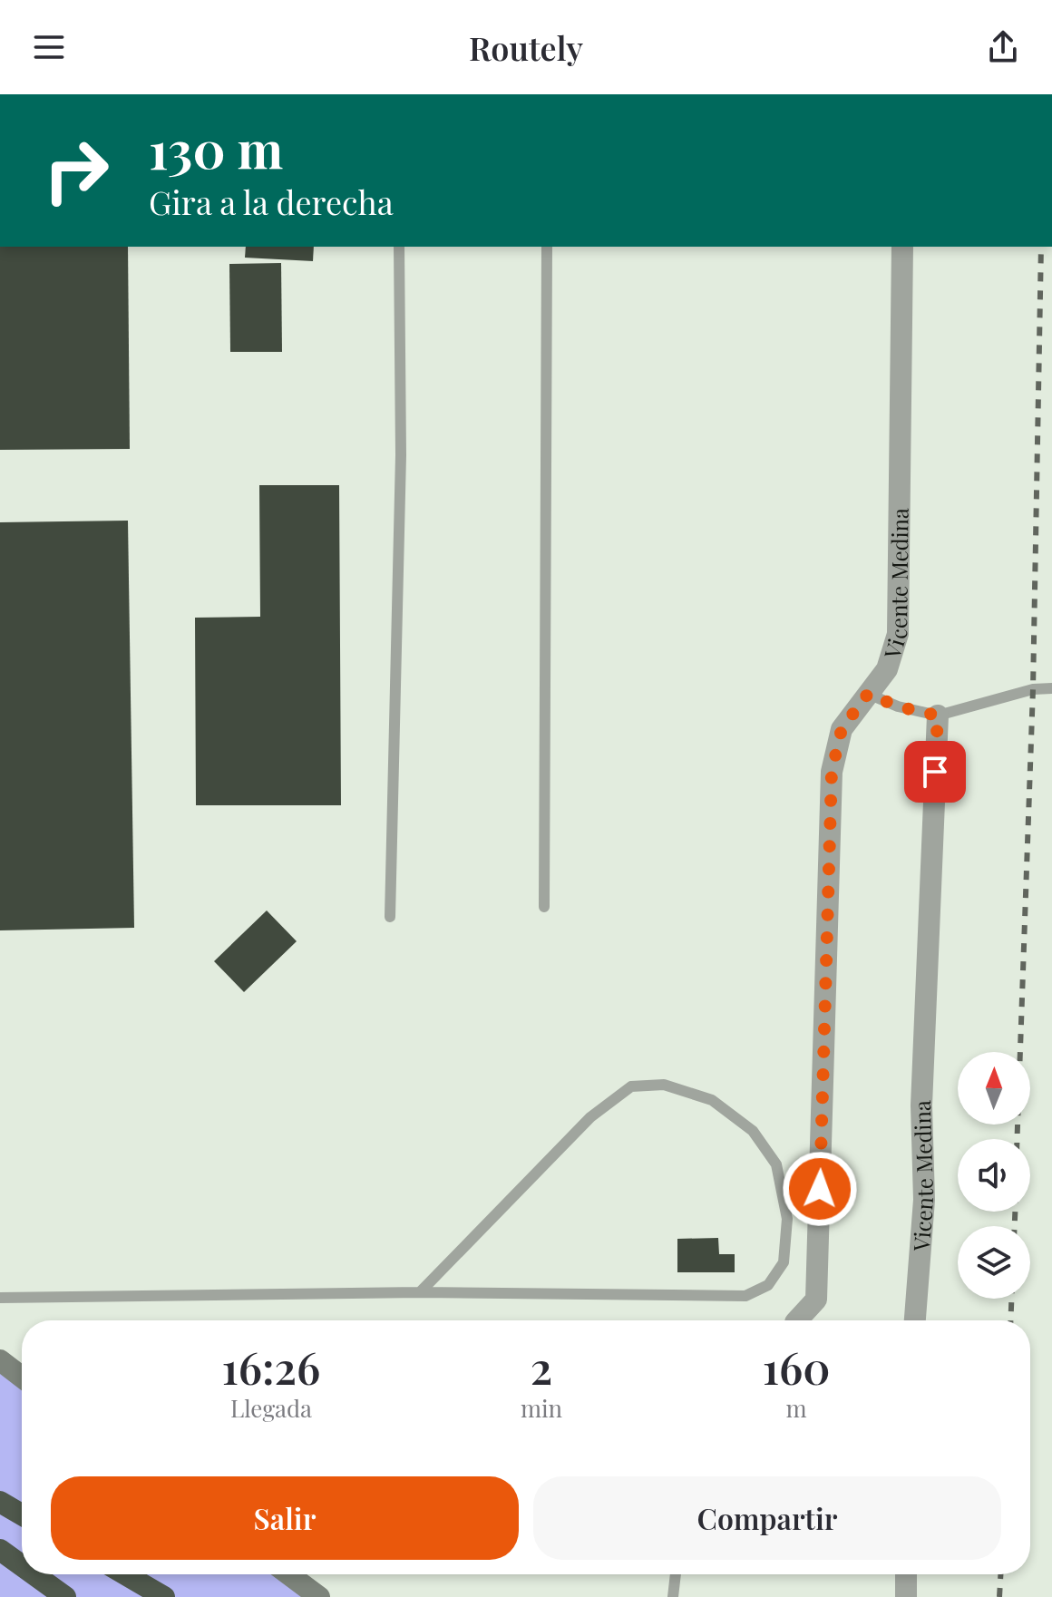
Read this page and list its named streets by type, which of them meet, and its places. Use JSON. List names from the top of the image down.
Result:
{
  "streets": {
    "street": ["Vicente Medina"]
  },
  "north": "top",
  "page": {
    "header": "Routely",
    "turn": ["130 m", "Gira a la derecha"],
    "eta": [
      "16:26",
      "Llegada",
      "2",
      "min",
      "160",
      "m"
    ],
    "buttons": ["Salir", "Compartir"]
  }
}
